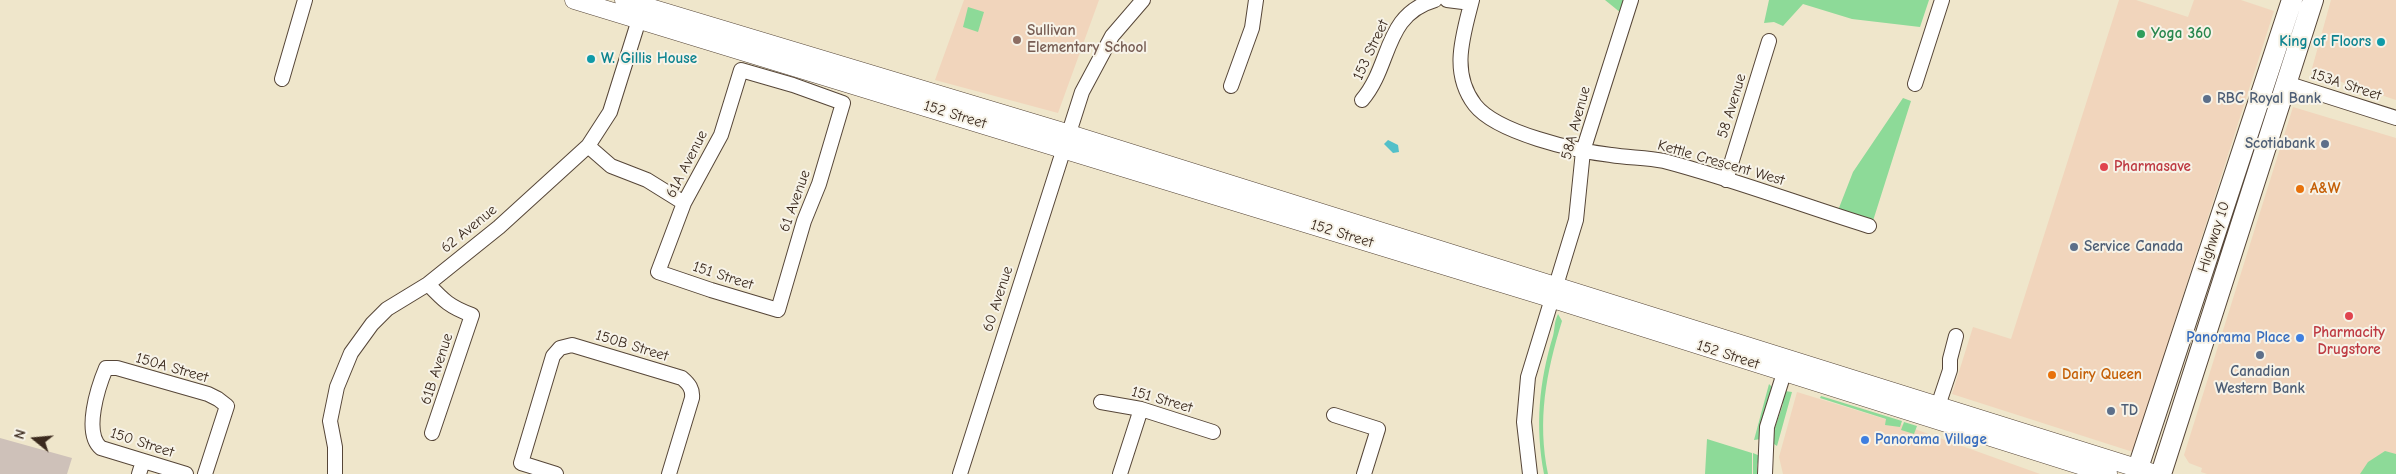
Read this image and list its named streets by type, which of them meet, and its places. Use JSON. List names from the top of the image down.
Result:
{
  "streets": {
    "highway": ["Highway 10"],
    "main road": ["152 Street"],
    "street": [
      "153 Street",
      "153A Street",
      "58 Avenue",
      "58A Avenue",
      "Kettle Crescent West",
      "61A Avenue",
      "61 Avenue",
      "62 Avenue",
      "151 Street",
      "60 Avenue",
      "150B Street",
      "150A Street",
      "61B Avenue",
      "150 Street"
    ]
  },
  "crossings": [
    ["153A Street", "Highway 10"],
    ["58 Avenue", "Kettle Crescent West"],
    ["152 Street", "58A Avenue"],
    ["152 Street", "62 Avenue"],
    ["152 Street", "Highway 10"],
    ["152 Street", "60 Avenue"],
    ["58A Avenue", "Kettle Crescent West"],
    ["61A Avenue", "61 Avenue"],
    ["61A Avenue", "151 Street"],
    ["61 Avenue", "151 Street"],
    ["62 Avenue", "61B Avenue"],
    ["150A Street", "150 Street"]
  ],
  "places": [
    "Yoga 360",
    "Sullivan Elementary School",
    "King of Floors",
    "W. Gillis House",
    "RBC Royal Bank",
    "Scotiabank",
    "Pharmasave",
    "A&W",
    "Service Canada",
    "Pharmacity Drugstore",
    "Panorama Place",
    "Canadian Western Bank",
    "Dairy Queen",
    "TD",
    "Panorama Village"
  ],
  "north": "left"
}
